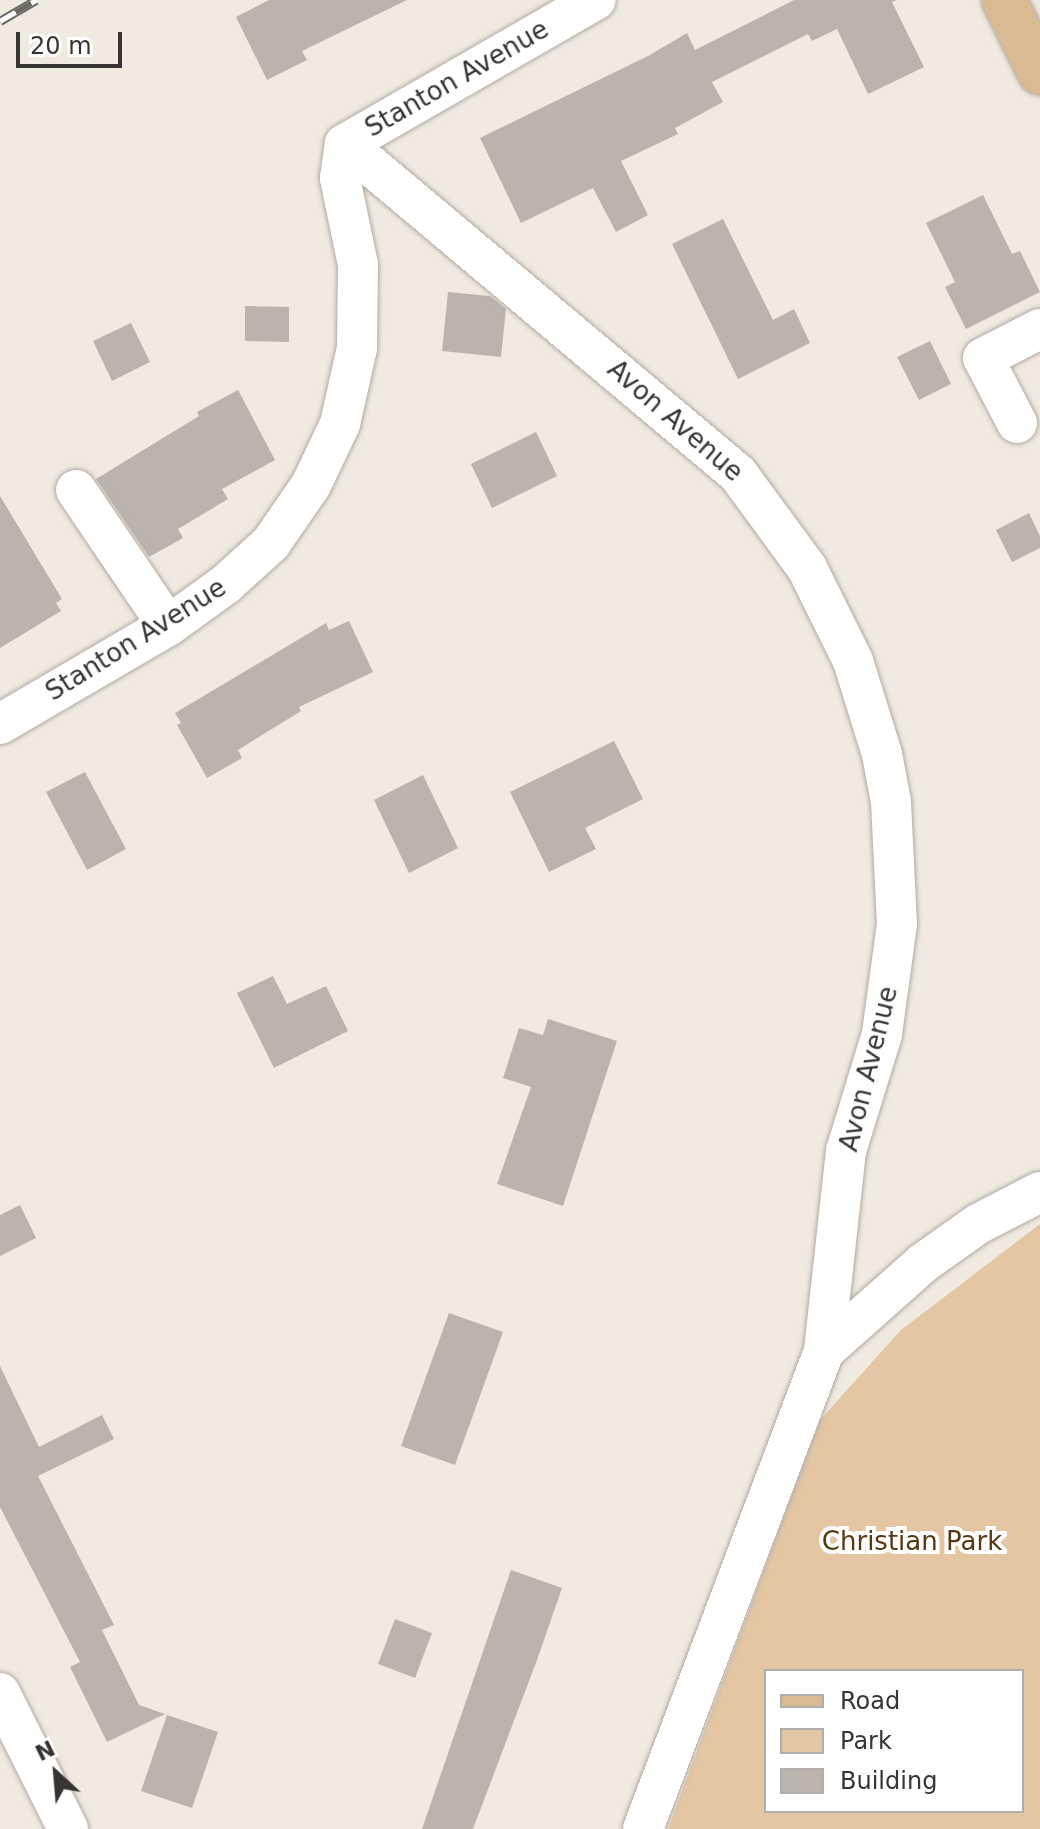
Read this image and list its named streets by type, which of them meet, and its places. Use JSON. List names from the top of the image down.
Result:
{
  "streets": {
    "street": ["Stanton Avenue", "Avon Avenue"]
  },
  "crossings": [
    ["Stanton Avenue", "Avon Avenue"]
  ],
  "parks": ["Christian Park"],
  "legend": ["Road", "Park", "Building"],
  "scale_bar": "20 m",
  "north": "top left"
}
